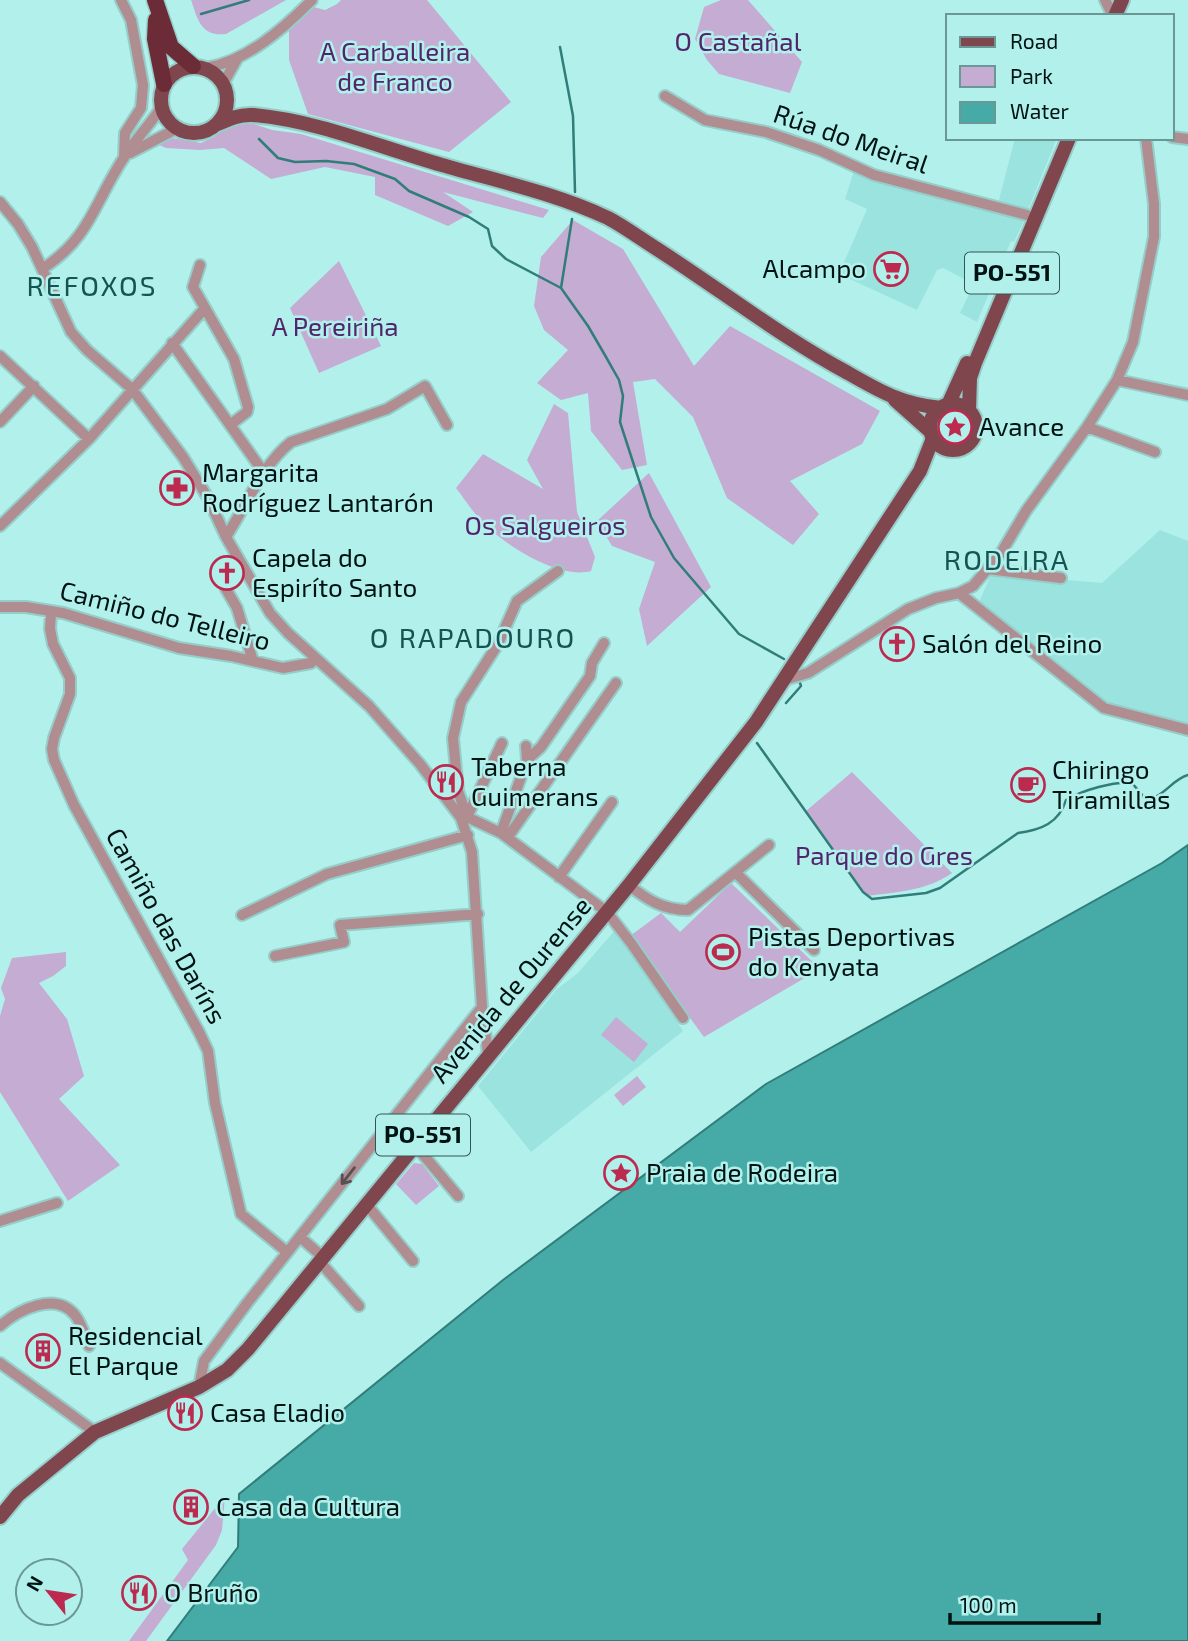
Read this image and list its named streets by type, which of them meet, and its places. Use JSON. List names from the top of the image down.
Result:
{
  "streets": {
    "main road": ["PO-551", "Avenida de Ourense"],
    "street": ["Rúa do Meiral", "Camiño do Telleiro", "Camiño das Daríns"]
  },
  "crossings": [
    ["Rúa do Meiral", "PO-551"],
    ["PO-551", "Avenida de Ourense"],
    ["Camiño do Telleiro", "Camiño das Daríns"]
  ],
  "districts": ["REFOXOS", "RODEIRA", "O RAPADOURO"],
  "parks": [
    "O Castañal",
    "A Carballeira de Franco",
    "A Pereiriña",
    "Os Salgueiros",
    "Parque do Gres"
  ],
  "places": {
    "supermarket": ["Alcampo"],
    "place": ["Avance", "Praia de Rodeira"],
    "pharmacy": ["Margarita Rodríguez Lantarón"],
    "church": ["Capela do Espiríto Santo", "Salón del Reino"],
    "restaurant": ["Taberna Guimerans", "Casa Eladio", "O Bruño"],
    "cafe": ["Chiringo Tiramillas"],
    "sports": ["Pistas Deportivas do Kenyata"],
    "building": ["Residencial El Parque", "Casa da Cultura"]
  },
  "legend": ["Road", "Park", "Water"],
  "scale_bar": "100 m",
  "north": "top left"
}
